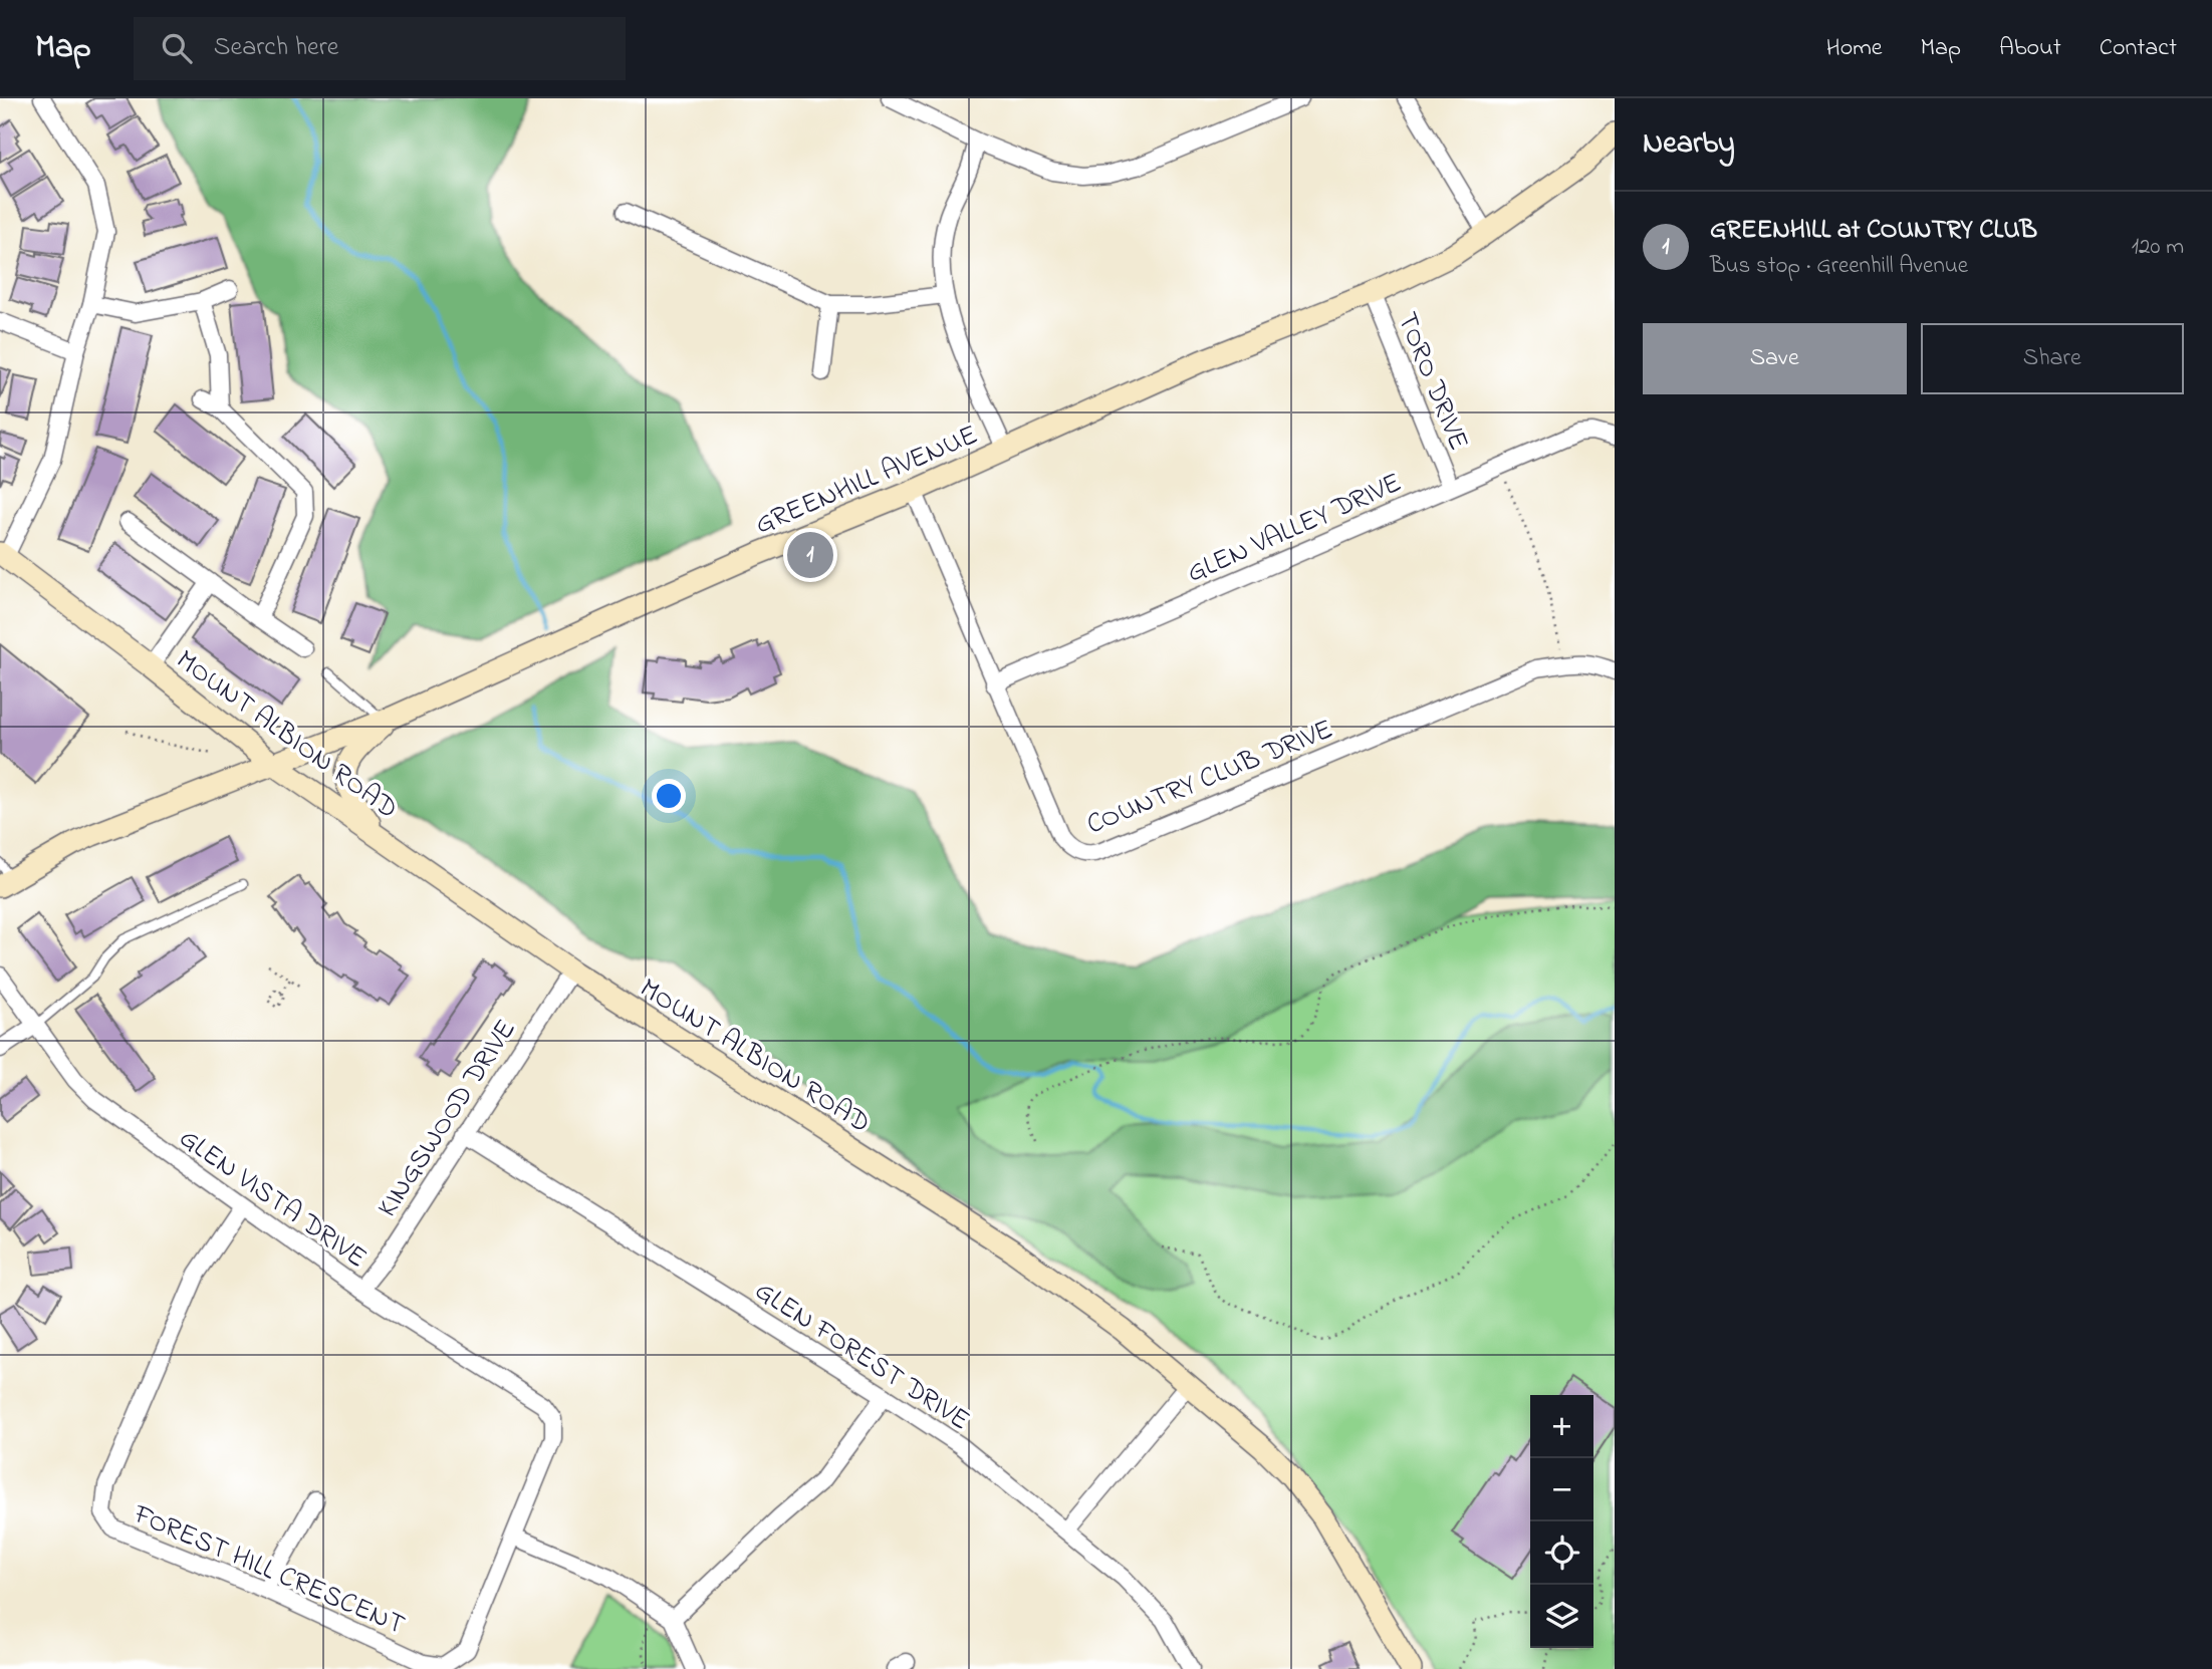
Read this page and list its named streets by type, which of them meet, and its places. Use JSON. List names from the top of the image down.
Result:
{
  "streets": {
    "street": [
      "TORO DRIVE",
      "GREENHILL AVENUE",
      "GLEN VALLEY DRIVE",
      "MOUNT ALBION ROAD",
      "COUNTRY CLUB DRIVE",
      "KINGSWOOD DRIVE",
      "GLEN VISTA DRIVE",
      "GLEN FOREST DRIVE",
      "FOREST HILL CRESCENT"
    ]
  },
  "crossings": [
    ["TORO DRIVE", "GREENHILL AVENUE"],
    ["TORO DRIVE", "GLEN VALLEY DRIVE"],
    ["GREENHILL AVENUE", "MOUNT ALBION ROAD"],
    ["GREENHILL AVENUE", "COUNTRY CLUB DRIVE"],
    ["GLEN VALLEY DRIVE", "COUNTRY CLUB DRIVE"],
    ["MOUNT ALBION ROAD", "KINGSWOOD DRIVE"],
    ["KINGSWOOD DRIVE", "GLEN VISTA DRIVE"],
    ["KINGSWOOD DRIVE", "GLEN FOREST DRIVE"],
    ["GLEN VISTA DRIVE", "FOREST HILL CRESCENT"]
  ],
  "page": {
    "header": "Map",
    "search": "Search here",
    "nav": [
      "Home",
      "Map",
      "About",
      "Contact"
    ],
    "heading": "Nearby",
    "list": [
      {
        "mark": "1",
        "name": "GREENHILL at COUNTRY CLUB",
        "note": "Bus stop · Greenhill Avenue",
        "value": "120 m"
      }
    ],
    "buttons": ["Save", "Share"],
    "pins": "1",
    "map_buttons": ["+", "−"]
  }
}
